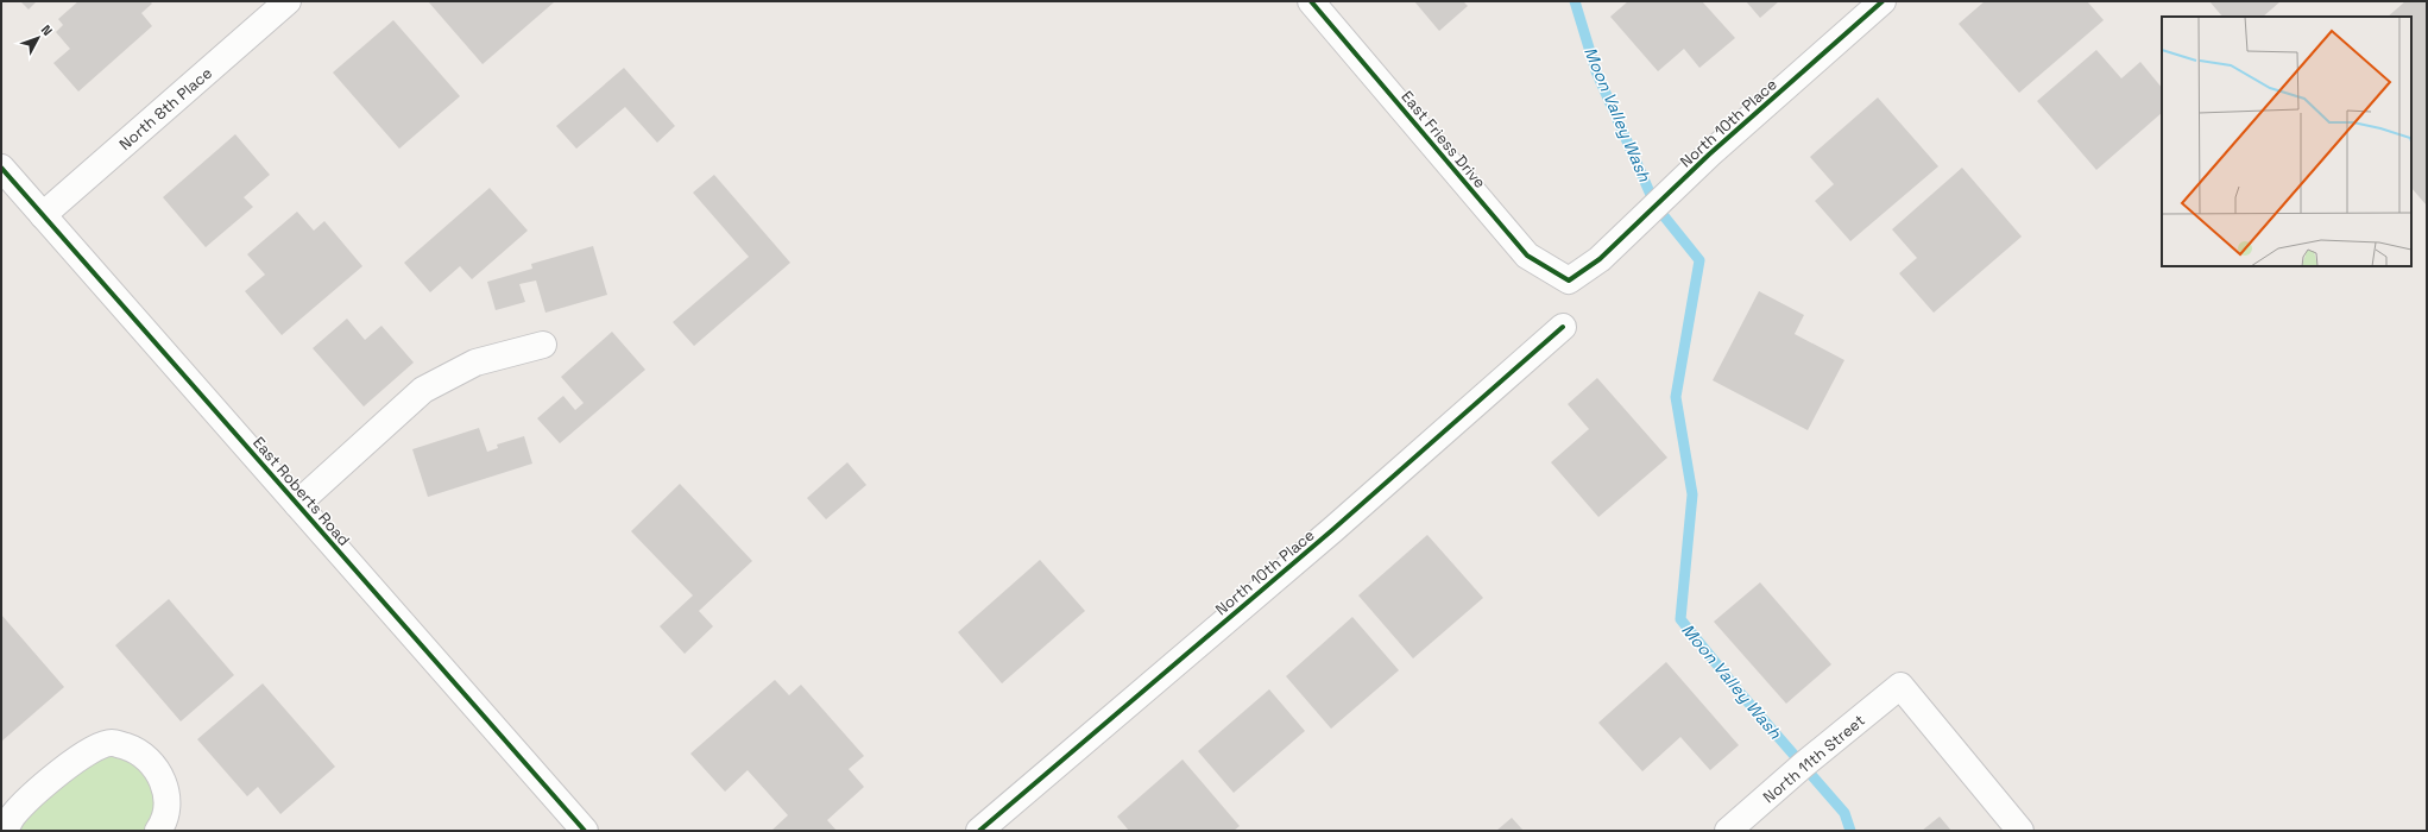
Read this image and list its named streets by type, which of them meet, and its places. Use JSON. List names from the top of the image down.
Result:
{
  "streets": {
    "street": [
      "North 8th Place",
      "North 10th Place",
      "East Friess Drive",
      "East Roberts Road",
      "North 11th Street"
    ]
  },
  "crossings": [
    ["North 8th Place", "East Roberts Road"],
    ["North 10th Place", "East Friess Drive"]
  ],
  "water": ["Moon Valley Wash"],
  "north": "top right"
}
